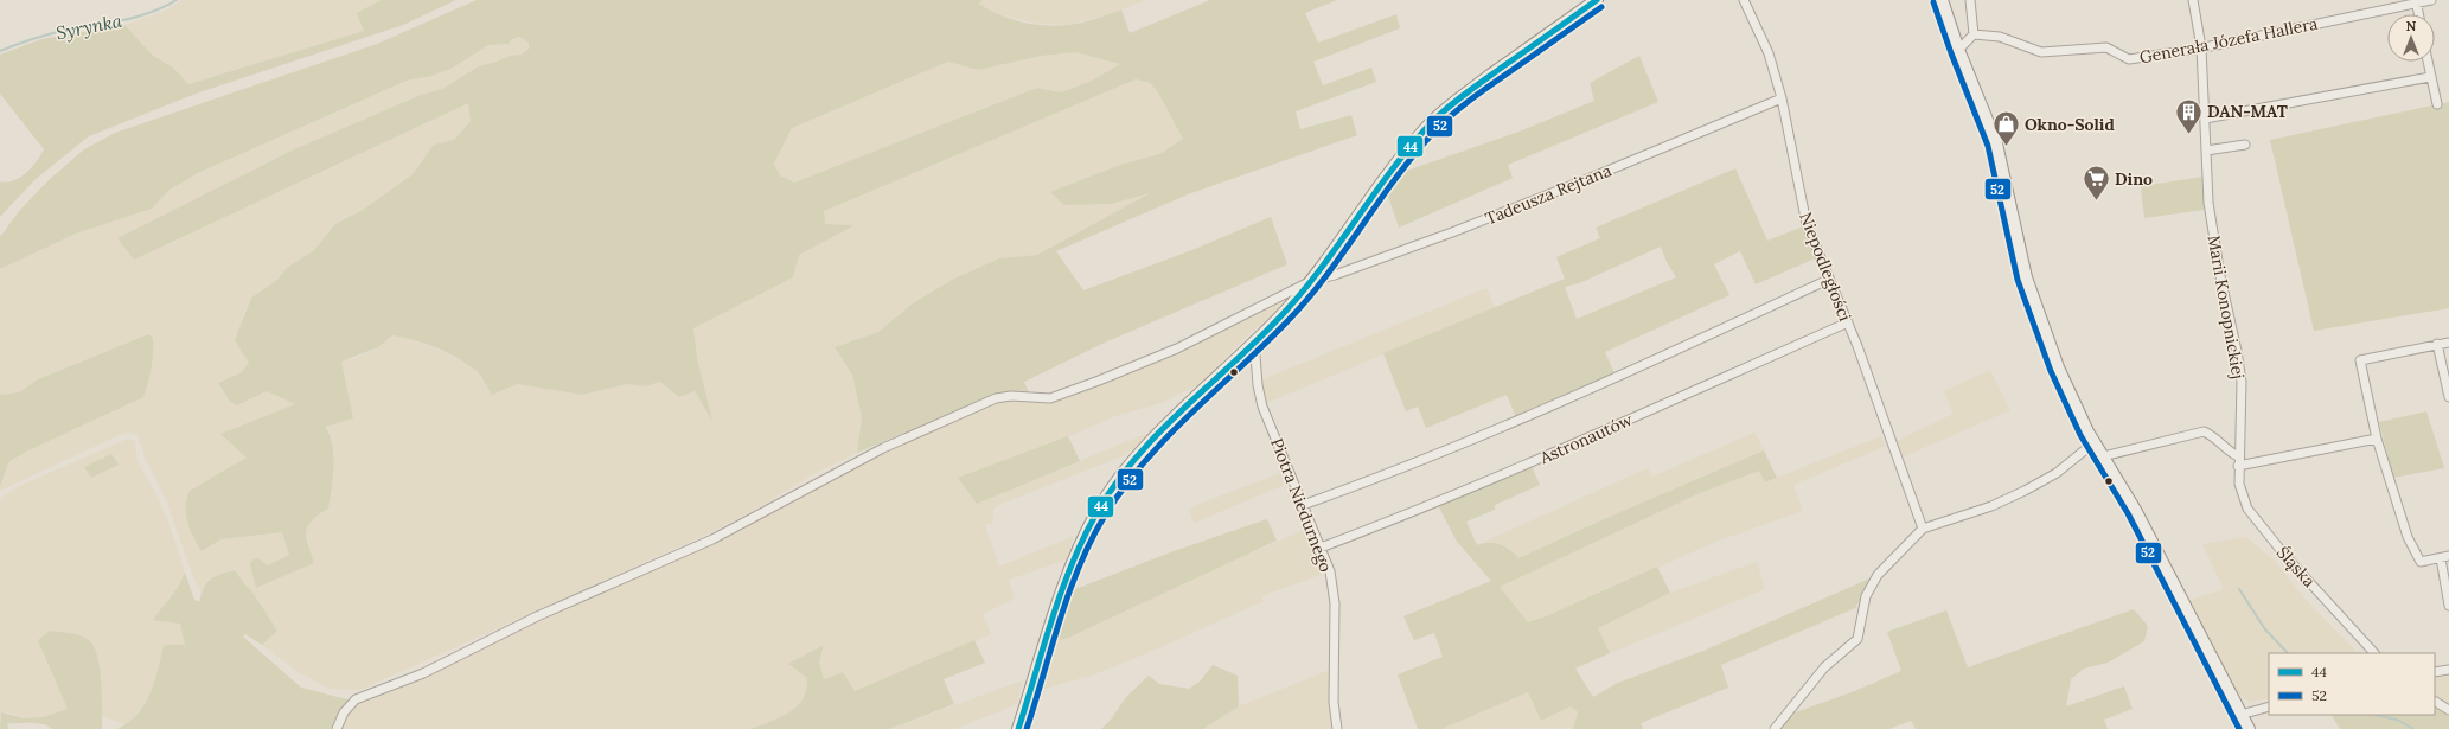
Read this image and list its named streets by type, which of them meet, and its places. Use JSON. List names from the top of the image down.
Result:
{
  "streets": {
    "street": [
      "Generała Józefa Hallera",
      "Tadeusza Rejtana",
      "Niepodległości",
      "Marii Konopnickiej",
      "Astronautów",
      "Piotra Niedurnego",
      "Śląska"
    ]
  },
  "crossings": [
    ["Generała Józefa Hallera", "Marii Konopnickiej"],
    ["Tadeusza Rejtana", "Niepodległości"],
    ["Niepodległości", "Astronautów"],
    ["Marii Konopnickiej", "Śląska"],
    ["Astronautów", "Piotra Niedurnego"]
  ],
  "water": ["Syrynka"],
  "places": {
    "building": ["DAN-MAT"],
    "shop": ["Okno-Solid"],
    "supermarket": ["Dino"]
  },
  "lines": ["transit line 44", "transit line 52"],
  "legend": ["44", "52"],
  "north": "top"
}
